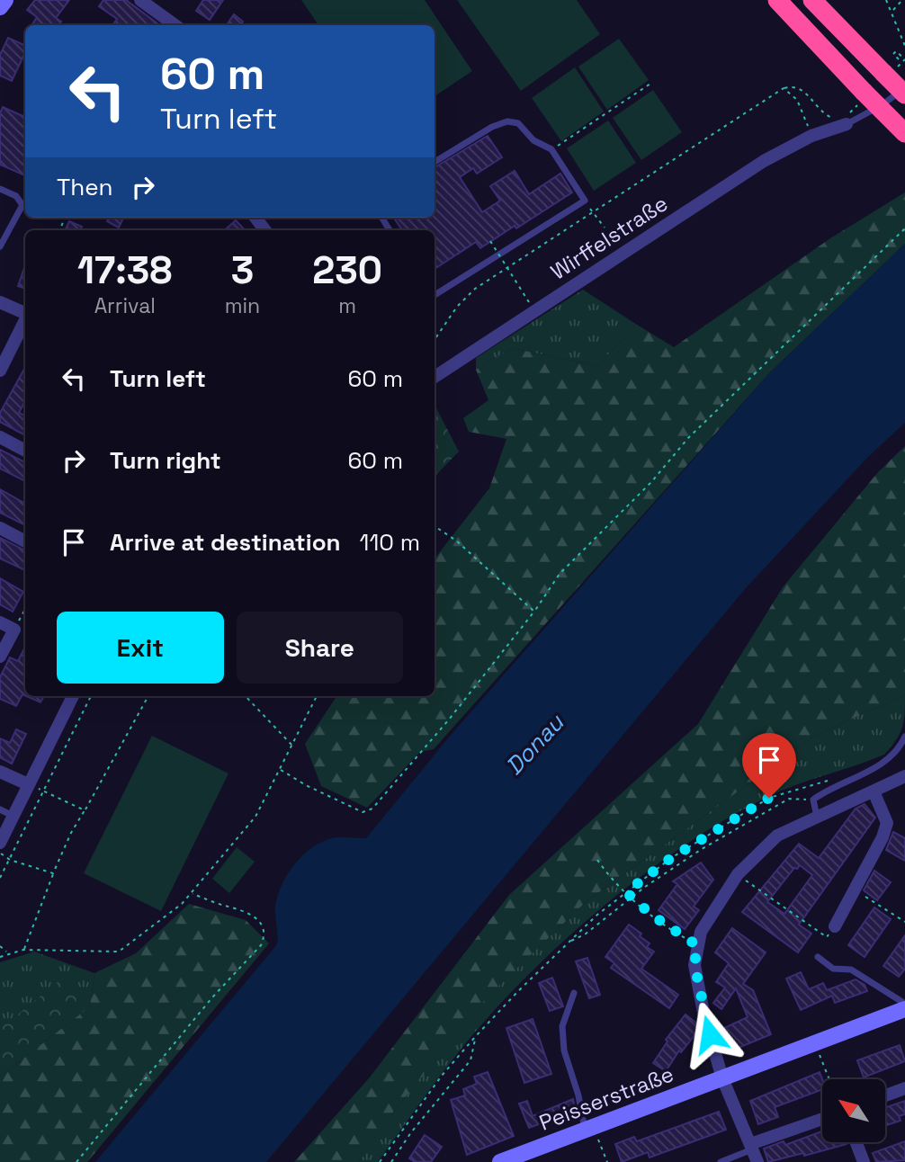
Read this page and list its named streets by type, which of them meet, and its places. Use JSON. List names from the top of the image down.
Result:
{
  "streets": {
    "street": ["Wirffelstraße", "Peisserstraße"]
  },
  "water": ["Donau"],
  "north": "top left",
  "page": {
    "turn": ["60 m", "Turn left"],
    "then": "Then",
    "eta": [
      "17:38",
      "Arrival",
      "3",
      "min",
      "230",
      "m"
    ],
    "list": [
      {
        "name": "Turn left",
        "value": "60 m"
      },
      {
        "name": "Turn right",
        "value": "60 m"
      },
      {
        "name": "Arrive at destination",
        "value": "110 m"
      }
    ],
    "buttons": ["Exit", "Share"]
  }
}
